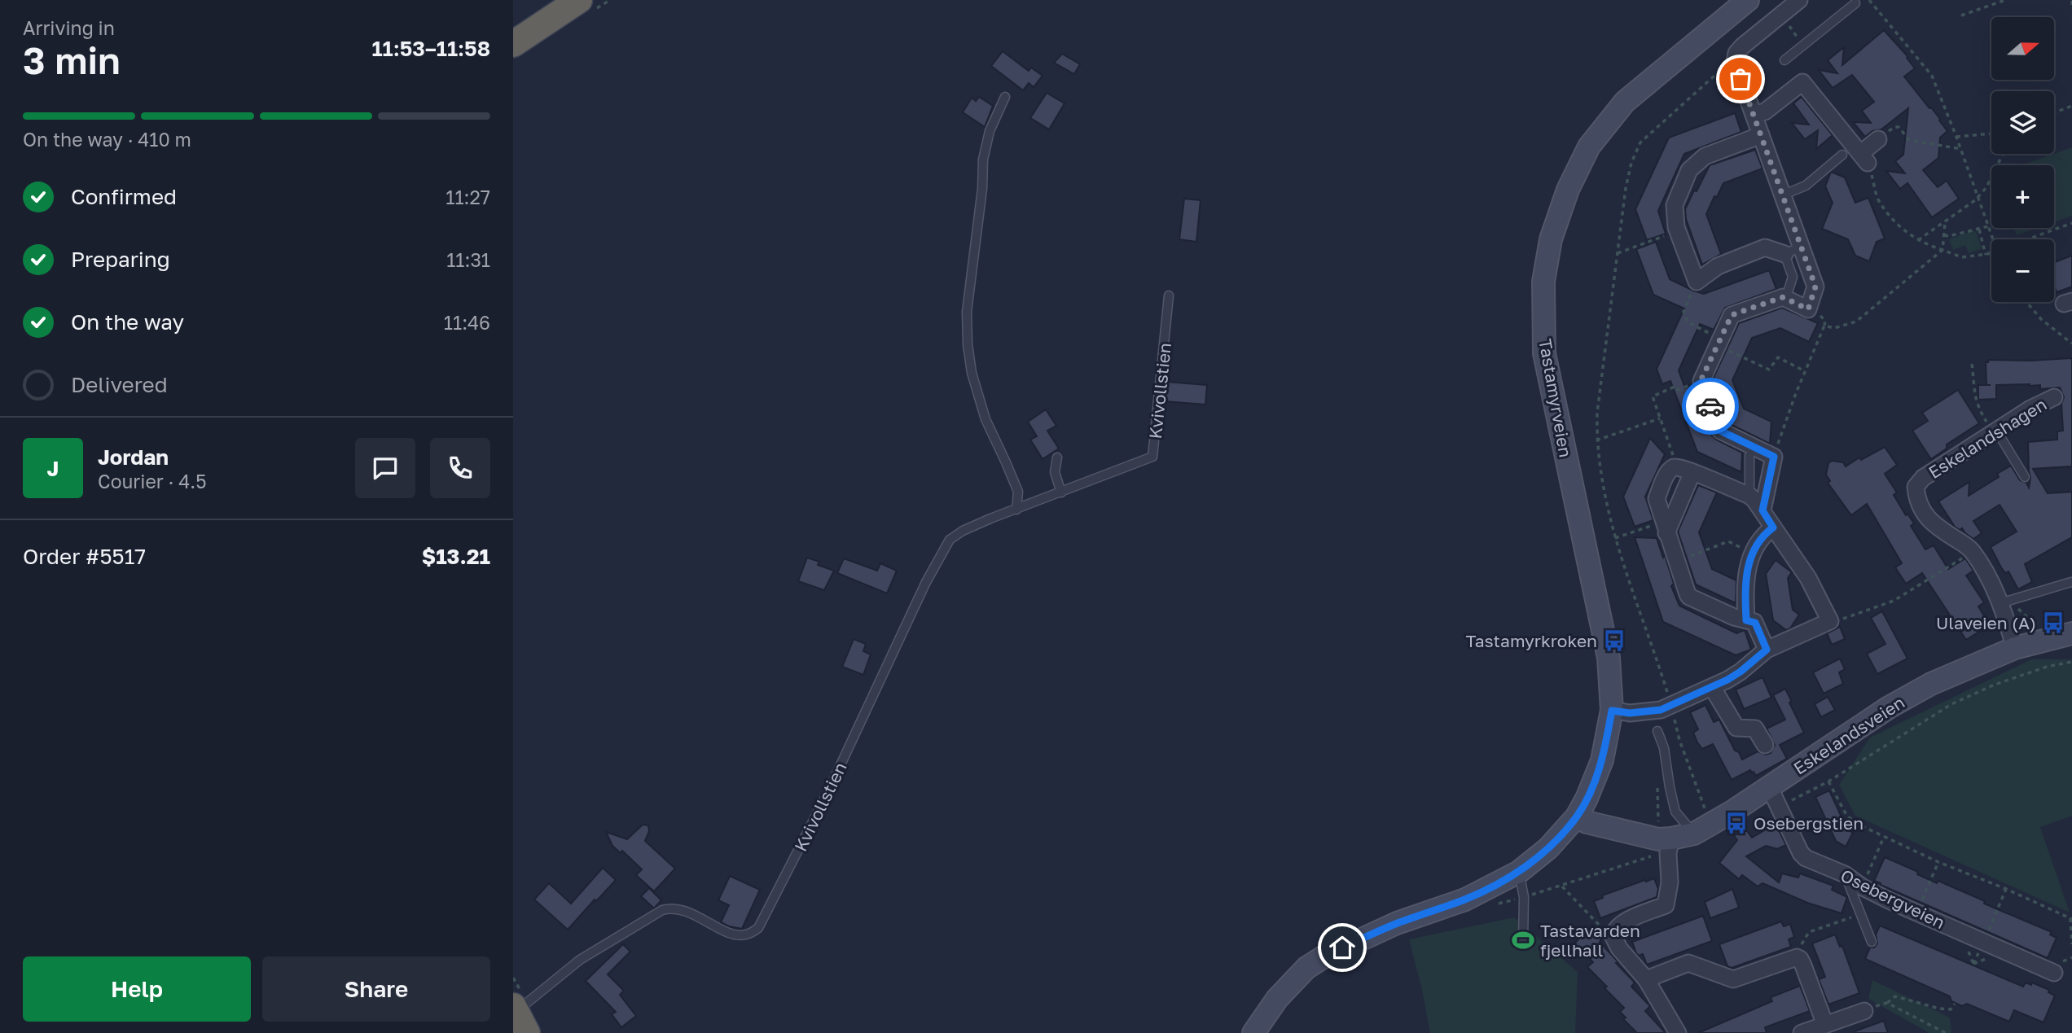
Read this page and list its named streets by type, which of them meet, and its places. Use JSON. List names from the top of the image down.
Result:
{
  "streets": {
    "main road": ["Tastamyrveien", "Eskelandsveien"],
    "street": ["Eskelandshagen", "Osebergveien"],
    "lane": ["Kvivollstien"]
  },
  "crossings": [
    ["Tastamyrveien", "Eskelandsveien"],
    ["Eskelandshagen", "Eskelandsveien"],
    ["Eskelandsveien", "Osebergveien"]
  ],
  "places": {
    "bus stop": ["Ulaveien (A)", "Tastamyrkroken", "Osebergstien"],
    "sports": ["Tastavarden fjellhall"]
  },
  "north": "right",
  "page": {
    "heading": ["3 min", "Arriving in", "11:53–11:58"],
    "panel": [
      "Jordan",
      "Courier · 4.5",
      "Order #5517",
      "$13.21"
    ],
    "map_buttons": ["+", "−"],
    "bar": "On the way · 410 m",
    "list": [
      ["Confirmed", "11:27"],
      ["Preparing", "11:31"],
      ["On the way", "11:46"],
      "Delivered"
    ],
    "round": "J",
    "buttons": ["Help", "Share"]
  }
}
